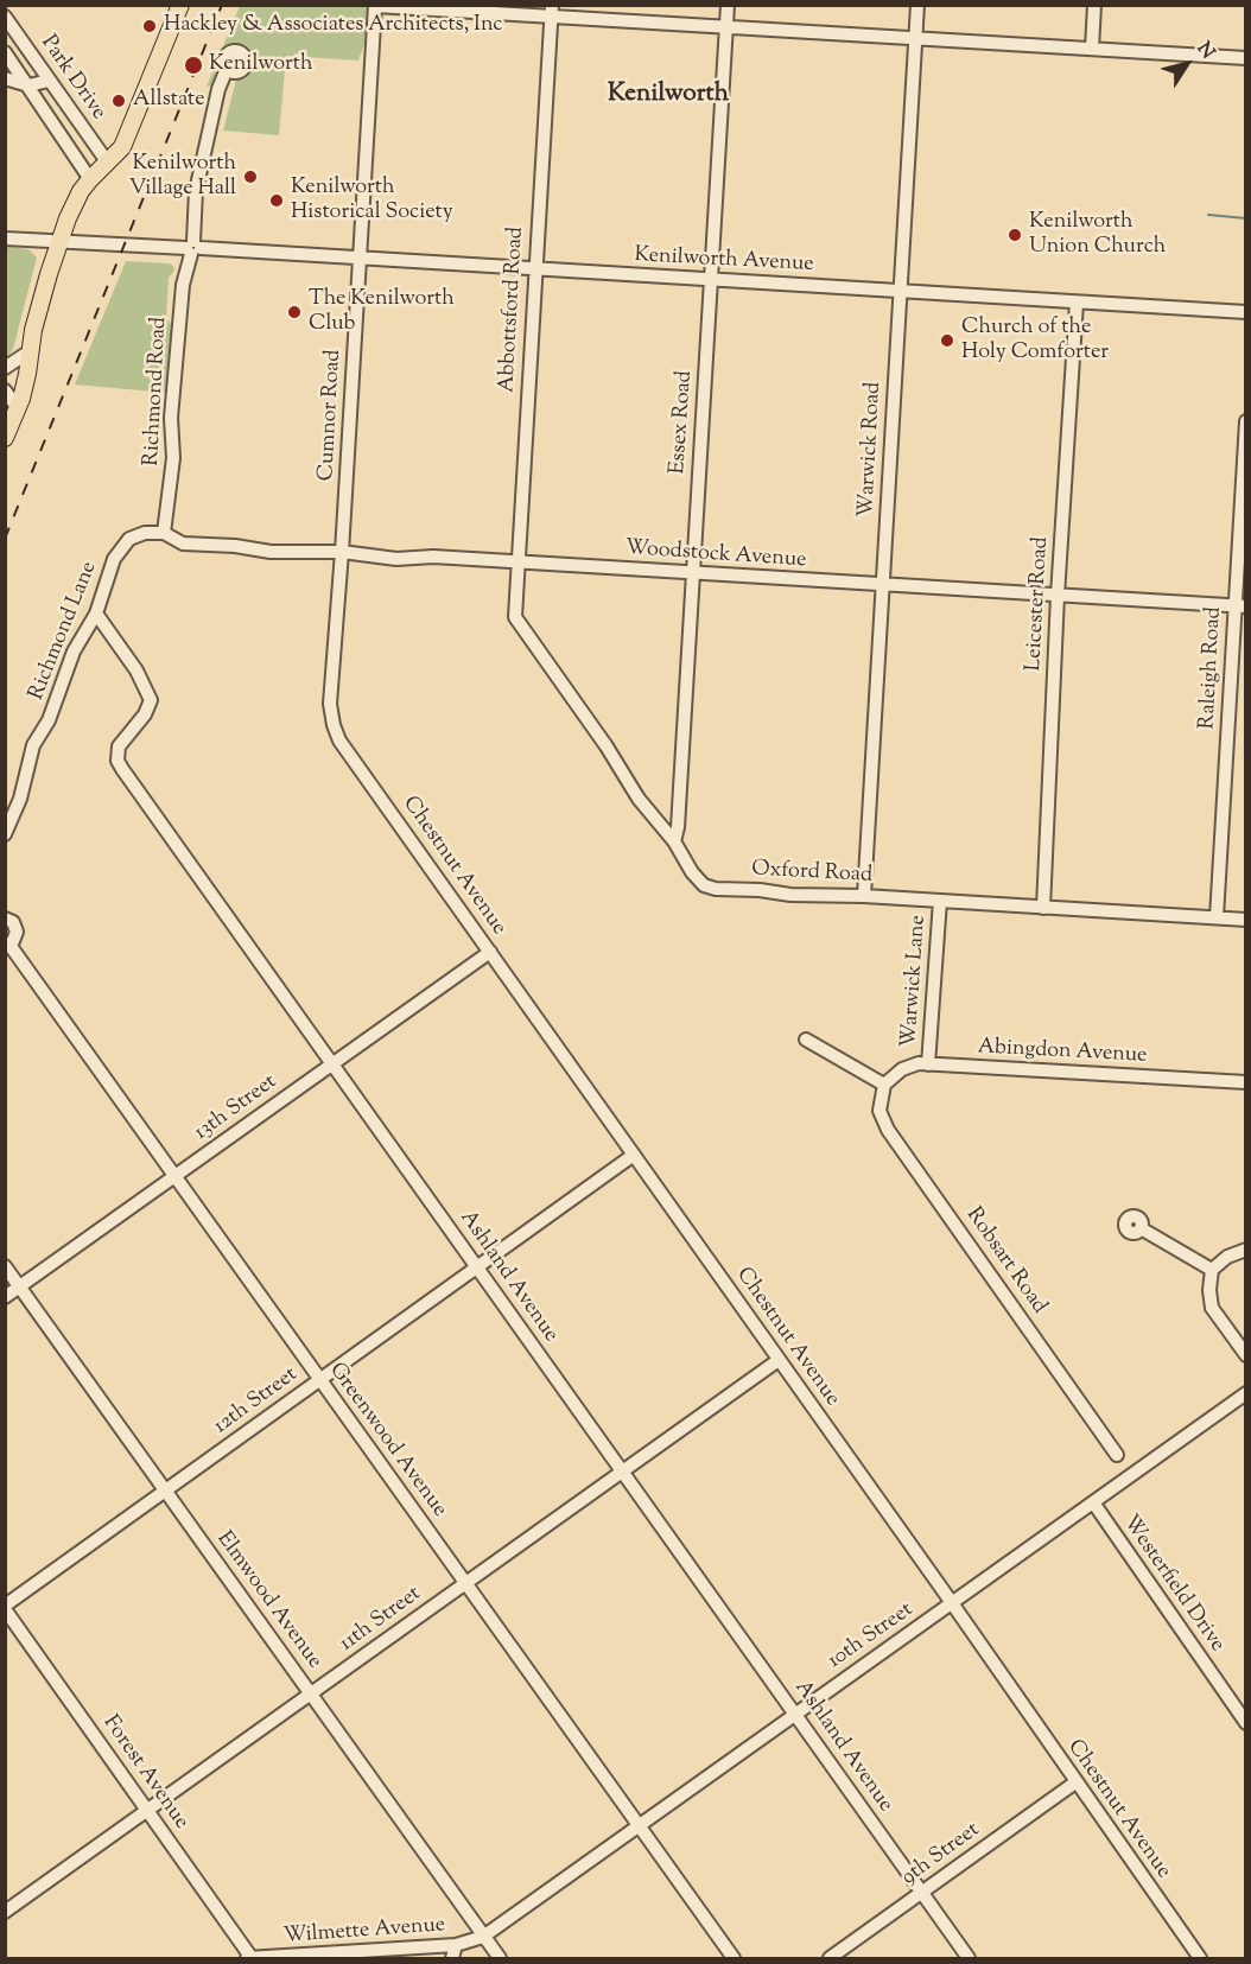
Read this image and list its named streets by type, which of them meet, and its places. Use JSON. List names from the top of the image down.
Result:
{
  "streets": {
    "street": [
      "Park Drive",
      "Kenilworth Avenue",
      "Abbottsford Road",
      "Richmond Road",
      "Cumnor Road",
      "Essex Road",
      "Warwick Road",
      "Woodstock Avenue",
      "Leicester Road",
      "Richmond Lane",
      "Raleigh Road",
      "Chestnut Avenue",
      "Oxford Road",
      "Warwick Lane",
      "Abingdon Avenue",
      "13th Street",
      "Robsart Road",
      "Ashland Avenue",
      "12th Street",
      "Greenwood Avenue",
      "Westerfield Drive",
      "Elmwood Avenue",
      "11th Street",
      "10th Street",
      "Forest Avenue",
      "9th Street",
      "Wilmette Avenue"
    ]
  },
  "crossings": [
    ["Kenilworth Avenue", "Abbottsford Road"],
    ["Kenilworth Avenue", "Richmond Road"],
    ["Kenilworth Avenue", "Cumnor Road"],
    ["Kenilworth Avenue", "Essex Road"],
    ["Kenilworth Avenue", "Warwick Road"],
    ["Kenilworth Avenue", "Leicester Road"],
    ["Abbottsford Road", "Woodstock Avenue"],
    ["Abbottsford Road", "Oxford Road"],
    ["Richmond Road", "Woodstock Avenue"],
    ["Richmond Road", "Richmond Lane"],
    ["Cumnor Road", "Woodstock Avenue"],
    ["Cumnor Road", "Chestnut Avenue"],
    ["Essex Road", "Woodstock Avenue"],
    ["Essex Road", "Oxford Road"],
    ["Warwick Road", "Woodstock Avenue"],
    ["Warwick Road", "Oxford Road"],
    ["Woodstock Avenue", "Leicester Road"],
    ["Woodstock Avenue", "Richmond Lane"],
    ["Woodstock Avenue", "Raleigh Road"],
    ["Leicester Road", "Oxford Road"],
    ["Richmond Lane", "Ashland Avenue"],
    ["Raleigh Road", "Oxford Road"],
    ["Chestnut Avenue", "13th Street"],
    ["Chestnut Avenue", "12th Street"],
    ["Chestnut Avenue", "11th Street"],
    ["Chestnut Avenue", "10th Street"],
    ["Chestnut Avenue", "9th Street"],
    ["Oxford Road", "Warwick Lane"],
    ["Warwick Lane", "Abingdon Avenue"],
    ["Abingdon Avenue", "Robsart Road"],
    ["13th Street", "Ashland Avenue"],
    ["13th Street", "Greenwood Avenue"],
    ["13th Street", "Elmwood Avenue"],
    ["Ashland Avenue", "12th Street"],
    ["Ashland Avenue", "11th Street"],
    ["Ashland Avenue", "10th Street"],
    ["Ashland Avenue", "9th Street"],
    ["12th Street", "Greenwood Avenue"],
    ["12th Street", "Elmwood Avenue"],
    ["12th Street", "Forest Avenue"],
    ["Greenwood Avenue", "11th Street"],
    ["Greenwood Avenue", "10th Street"],
    ["Westerfield Drive", "10th Street"],
    ["Elmwood Avenue", "11th Street"],
    ["Elmwood Avenue", "10th Street"],
    ["Elmwood Avenue", "Wilmette Avenue"],
    ["11th Street", "Forest Avenue"],
    ["10th Street", "Wilmette Avenue"],
    ["Forest Avenue", "Wilmette Avenue"]
  ],
  "districts": ["Kenilworth"],
  "places": [
    "Hackley & Associates Architects, Inc",
    "Kenilworth",
    "Allstate",
    "Kenilworth Village Hall",
    "Kenilworth Historical Society",
    "Kenilworth Union Church",
    "The Kenilworth Club",
    "Church of the Holy Comforter"
  ],
  "north": "top right"
}
